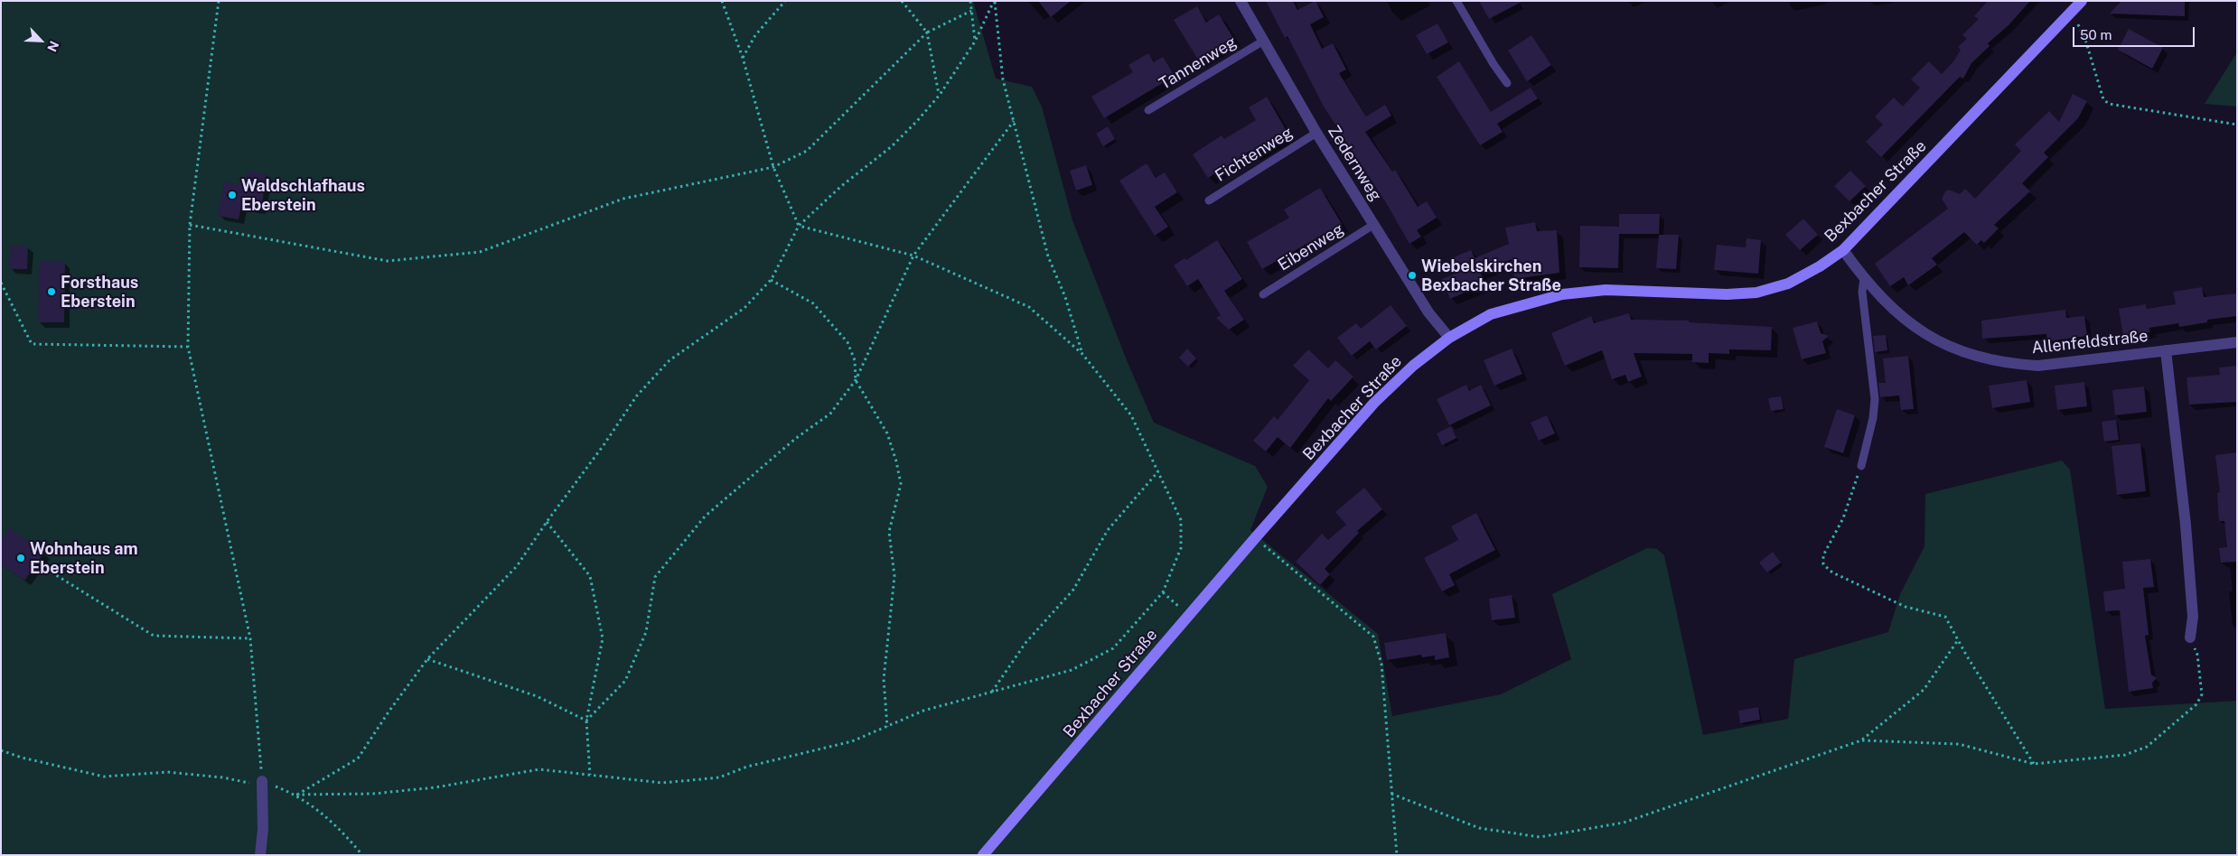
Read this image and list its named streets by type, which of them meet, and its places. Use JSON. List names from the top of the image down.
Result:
{
  "streets": {
    "street": ["Zedernweg", "Bexbacher Straße", "Allenfeldstraße"],
    "lane": ["Tannenweg", "Fichtenweg", "Eibenweg"]
  },
  "crossings": [
    ["Tannenweg", "Zedernweg"],
    ["Fichtenweg", "Zedernweg"],
    ["Zedernweg", "Bexbacher Straße"],
    ["Zedernweg", "Eibenweg"],
    ["Bexbacher Straße", "Allenfeldstraße"]
  ],
  "places": [
    "Waldschlafhaus Eberstein",
    "Wiebelskirchen Bexbacher Straße",
    "Forsthaus Eberstein",
    "Wohnhaus am Eberstein"
  ],
  "scale_bar": "50 m",
  "north": "bottom right"
}
